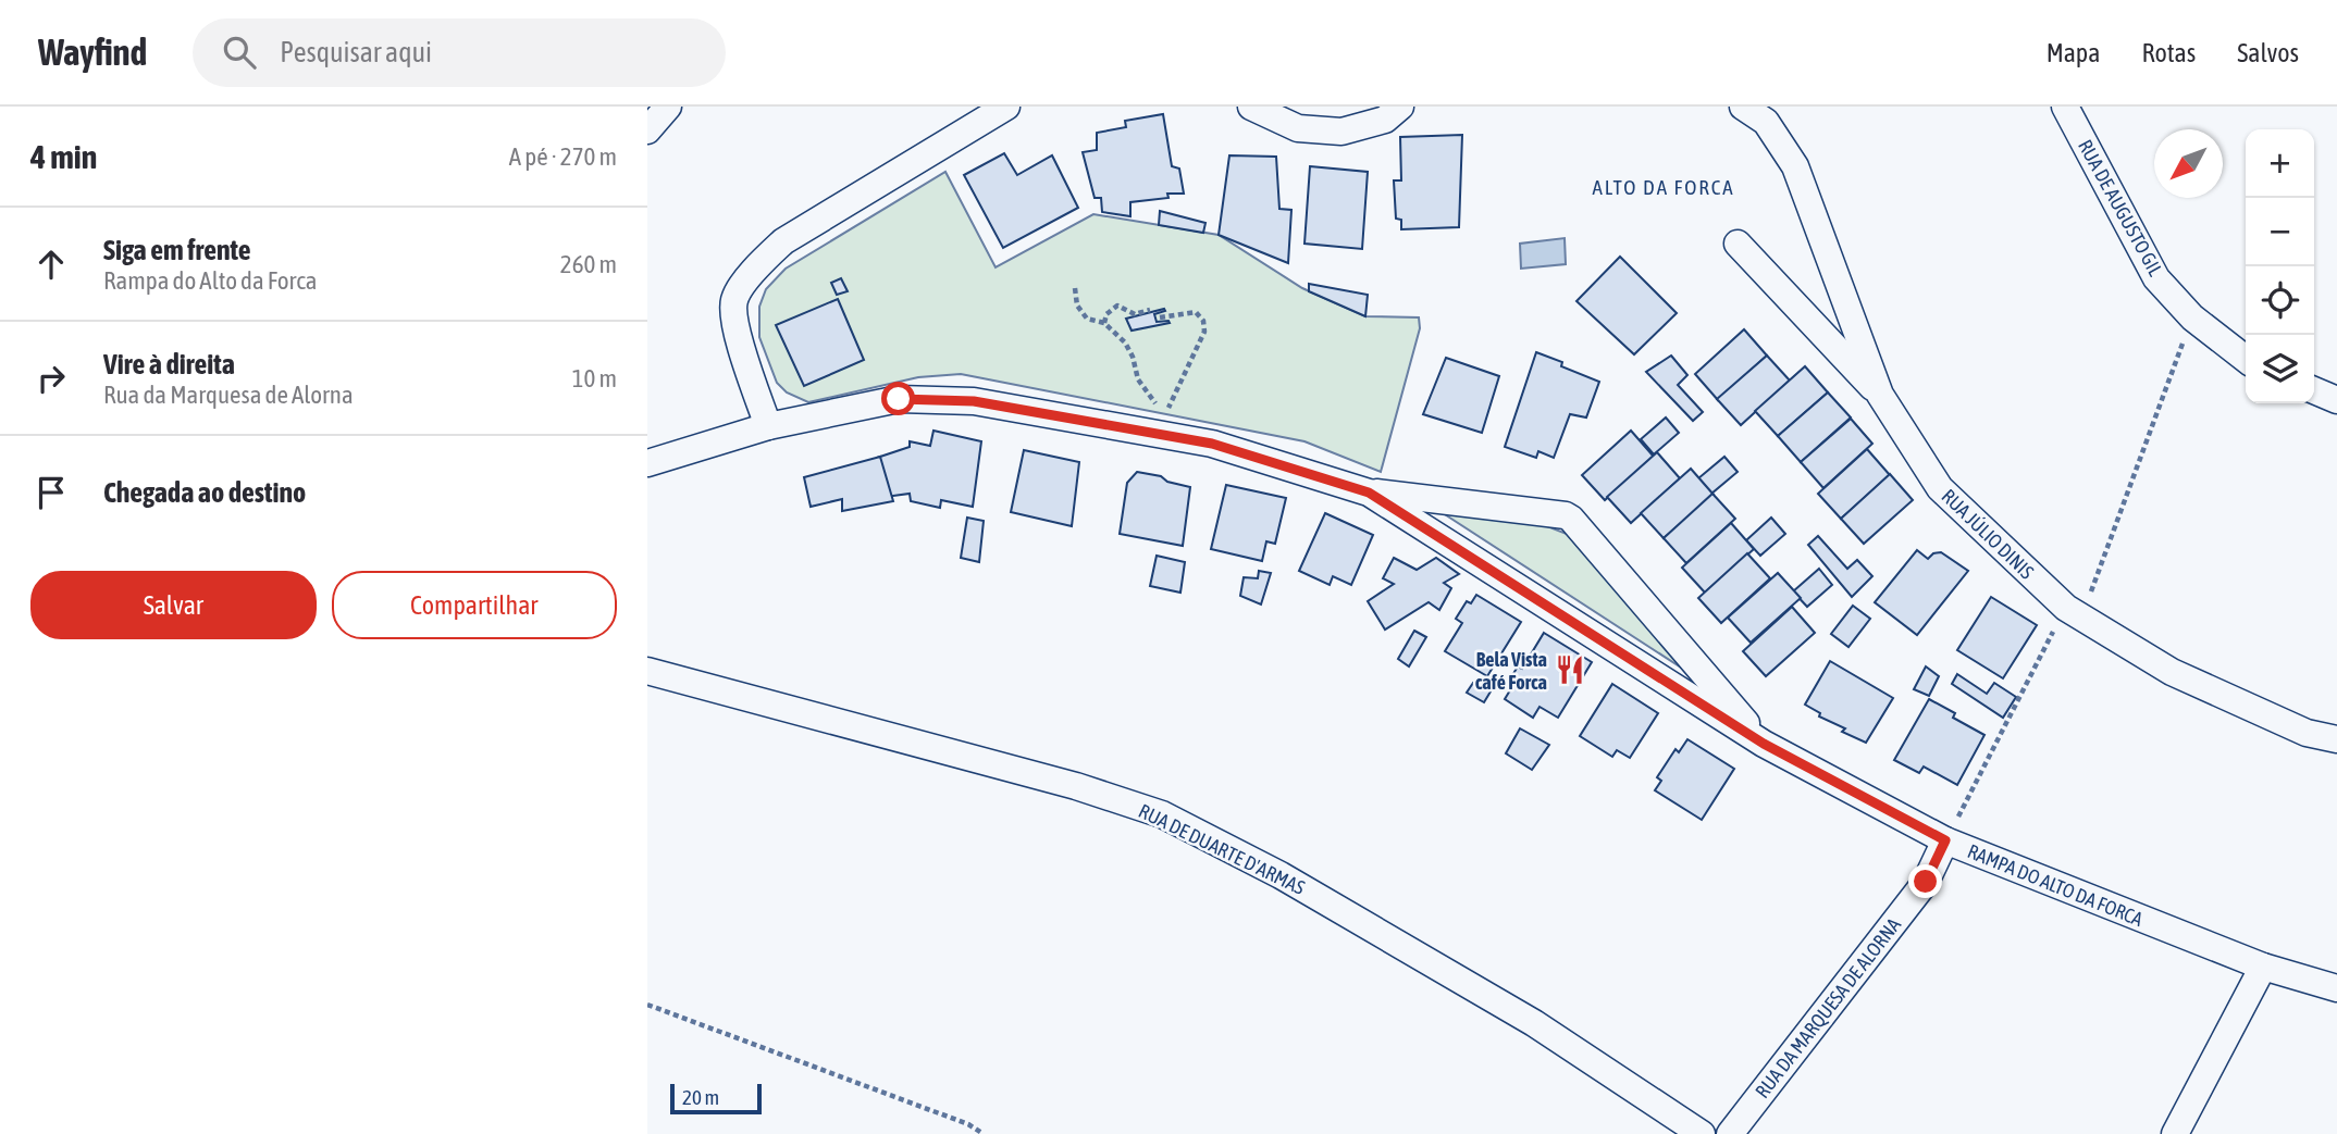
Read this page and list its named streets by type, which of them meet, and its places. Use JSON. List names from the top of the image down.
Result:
{
  "streets": {
    "street": [
      "RUA DE AUGUSTO GIL",
      "RUA JÚLIO DINIS",
      "RUA DE DUARTE D'ARMAS",
      "RAMPA DO ALTO DA FORCA",
      "RUA DA MARQUESA DE ALORNA"
    ]
  },
  "crossings": [
    ["RAMPA DO ALTO DA FORCA", "RUA DA MARQUESA DE ALORNA"]
  ],
  "districts": ["ALTO DA FORCA"],
  "places": {
    "restaurant": ["Bela Vista café Forca"]
  },
  "scale_bar": "20 m",
  "north": "bottom left",
  "page": {
    "header": "Wayfind",
    "search": "Pesquisar aqui",
    "nav": ["Mapa", "Rotas", "Salvos"],
    "heading": ["4 min", "A pé · 270 m"],
    "map_buttons": ["+", "−"],
    "list": [
      ["Siga em frente", "Rampa do Alto da Forca", "260 m"],
      ["Vire à direita", "Rua da Marquesa de Alorna", "10 m"],
      "Chegada ao destino"
    ],
    "buttons": ["Salvar", "Compartilhar"],
    "scale": "20 m"
  }
}
